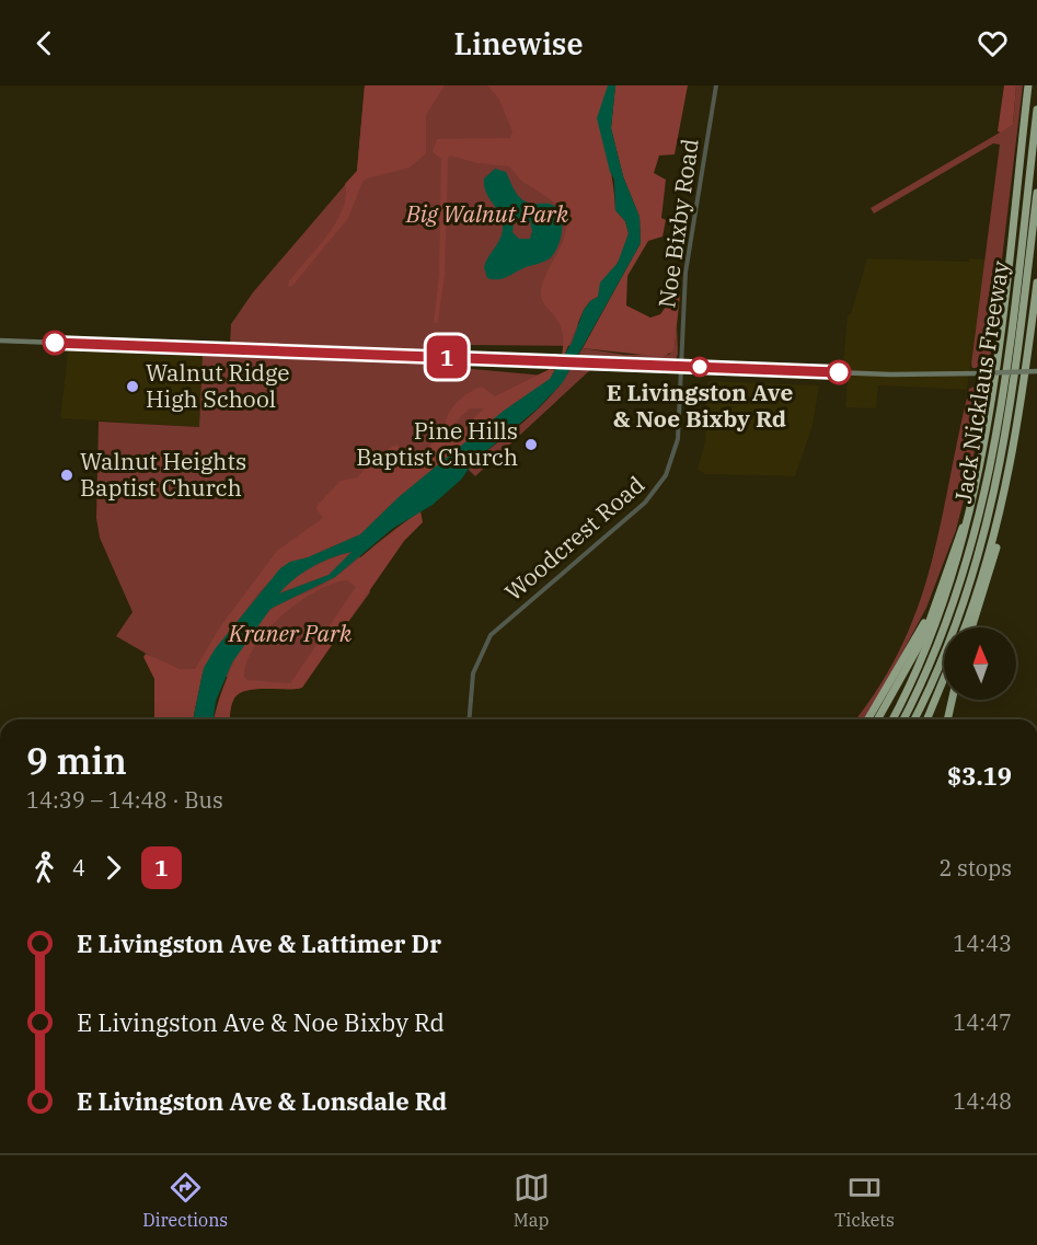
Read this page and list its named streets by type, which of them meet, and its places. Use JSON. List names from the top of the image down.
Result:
{
  "streets": {
    "highway": ["Jack Nicklaus Freeway"],
    "street": ["Noe Bixby Road", "Woodcrest Road"]
  },
  "crossings": [
    ["Noe Bixby Road", "Woodcrest Road"]
  ],
  "parks": ["Big Walnut Park", "Kraner Park"],
  "places": [
    "E Livingston Ave & Noe Bixby Rd",
    "Walnut Ridge High School",
    "Pine Hills Baptist Church",
    "Walnut Heights Baptist Church"
  ],
  "lines": ["bus line 1"],
  "north": "top",
  "page": {
    "header": "Linewise",
    "on_map": "1",
    "heading": ["9 min", "14:39 – 14:48 · Bus", "$3.19"],
    "legs": ["4", "1", "2 stops"],
    "list": [
      {
        "name": "E Livingston Ave & Lattimer Dr",
        "value": "14:43"
      },
      {
        "name": "E Livingston Ave & Noe Bixby Rd",
        "value": "14:47"
      },
      {
        "name": "E Livingston Ave & Lonsdale Rd",
        "value": "14:48"
      }
    ],
    "tabs": ["Directions", "Map", "Tickets"]
  }
}
